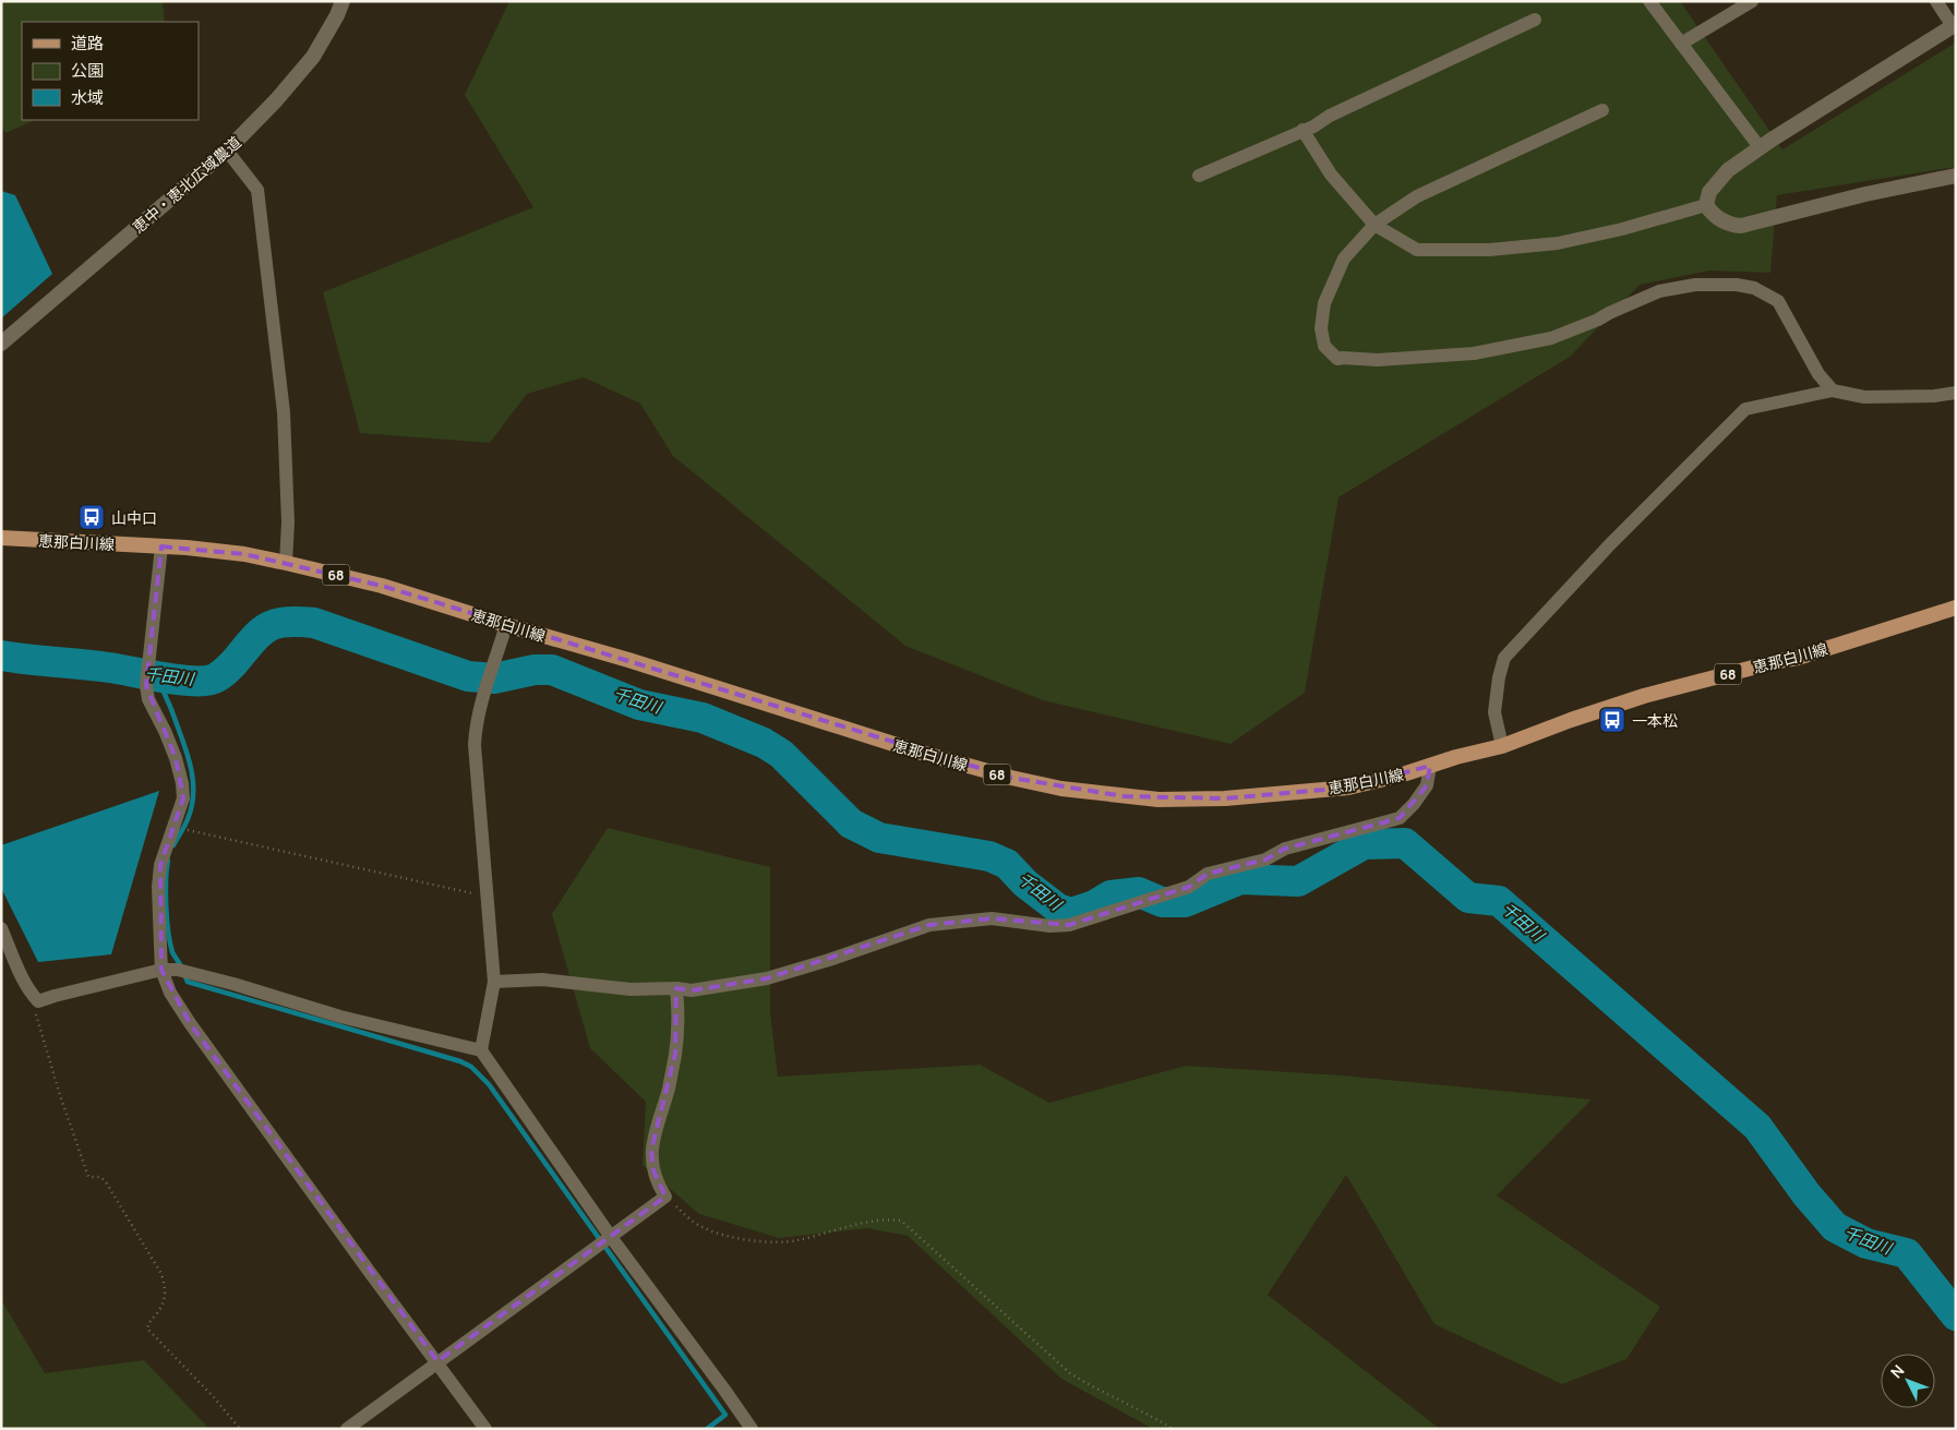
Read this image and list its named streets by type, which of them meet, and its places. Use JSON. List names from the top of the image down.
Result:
{
  "streets": {
    "main road": ["恵那白川線", "68"],
    "street": ["恵中・恵北広域農道"]
  },
  "water": ["千田川"],
  "places": {
    "bus stop": ["山中口", "一本松"]
  },
  "legend": ["道路", "公園", "水域"],
  "north": "top left"
}
